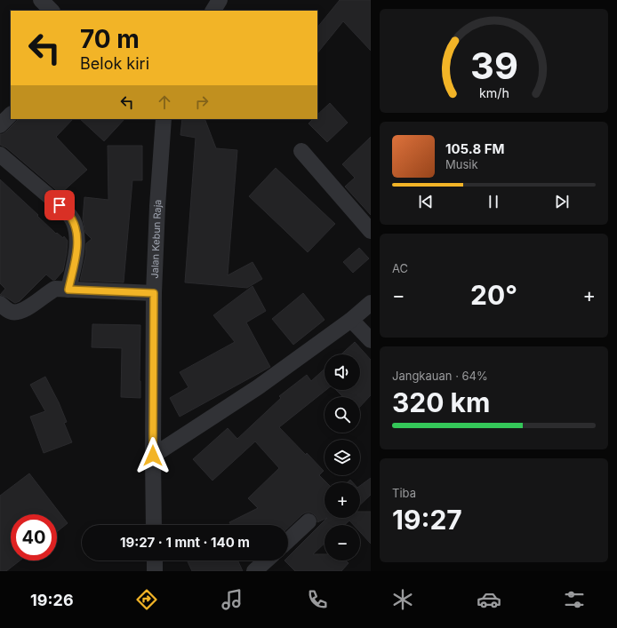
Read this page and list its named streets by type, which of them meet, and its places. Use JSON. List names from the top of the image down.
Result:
{
  "streets": {
    "street": ["Jalan Kebun Raja"]
  },
  "page": {
    "turn": ["70 m", "Belok kiri"],
    "song": ["105.8 FM", "Musik"],
    "tile": [
      "AC",
      ["Jangkauan · 64%", "320 km"],
      ["Tiba", "19:27"]
    ],
    "heat": ["−", "20°", "+"],
    "map_buttons": ["+", "−"],
    "limit": "40",
    "trip": "19:27 · 1 mnt · 140 m",
    "tabs": "19:26",
    "gauge": ["39", "km/h"]
  }
}
